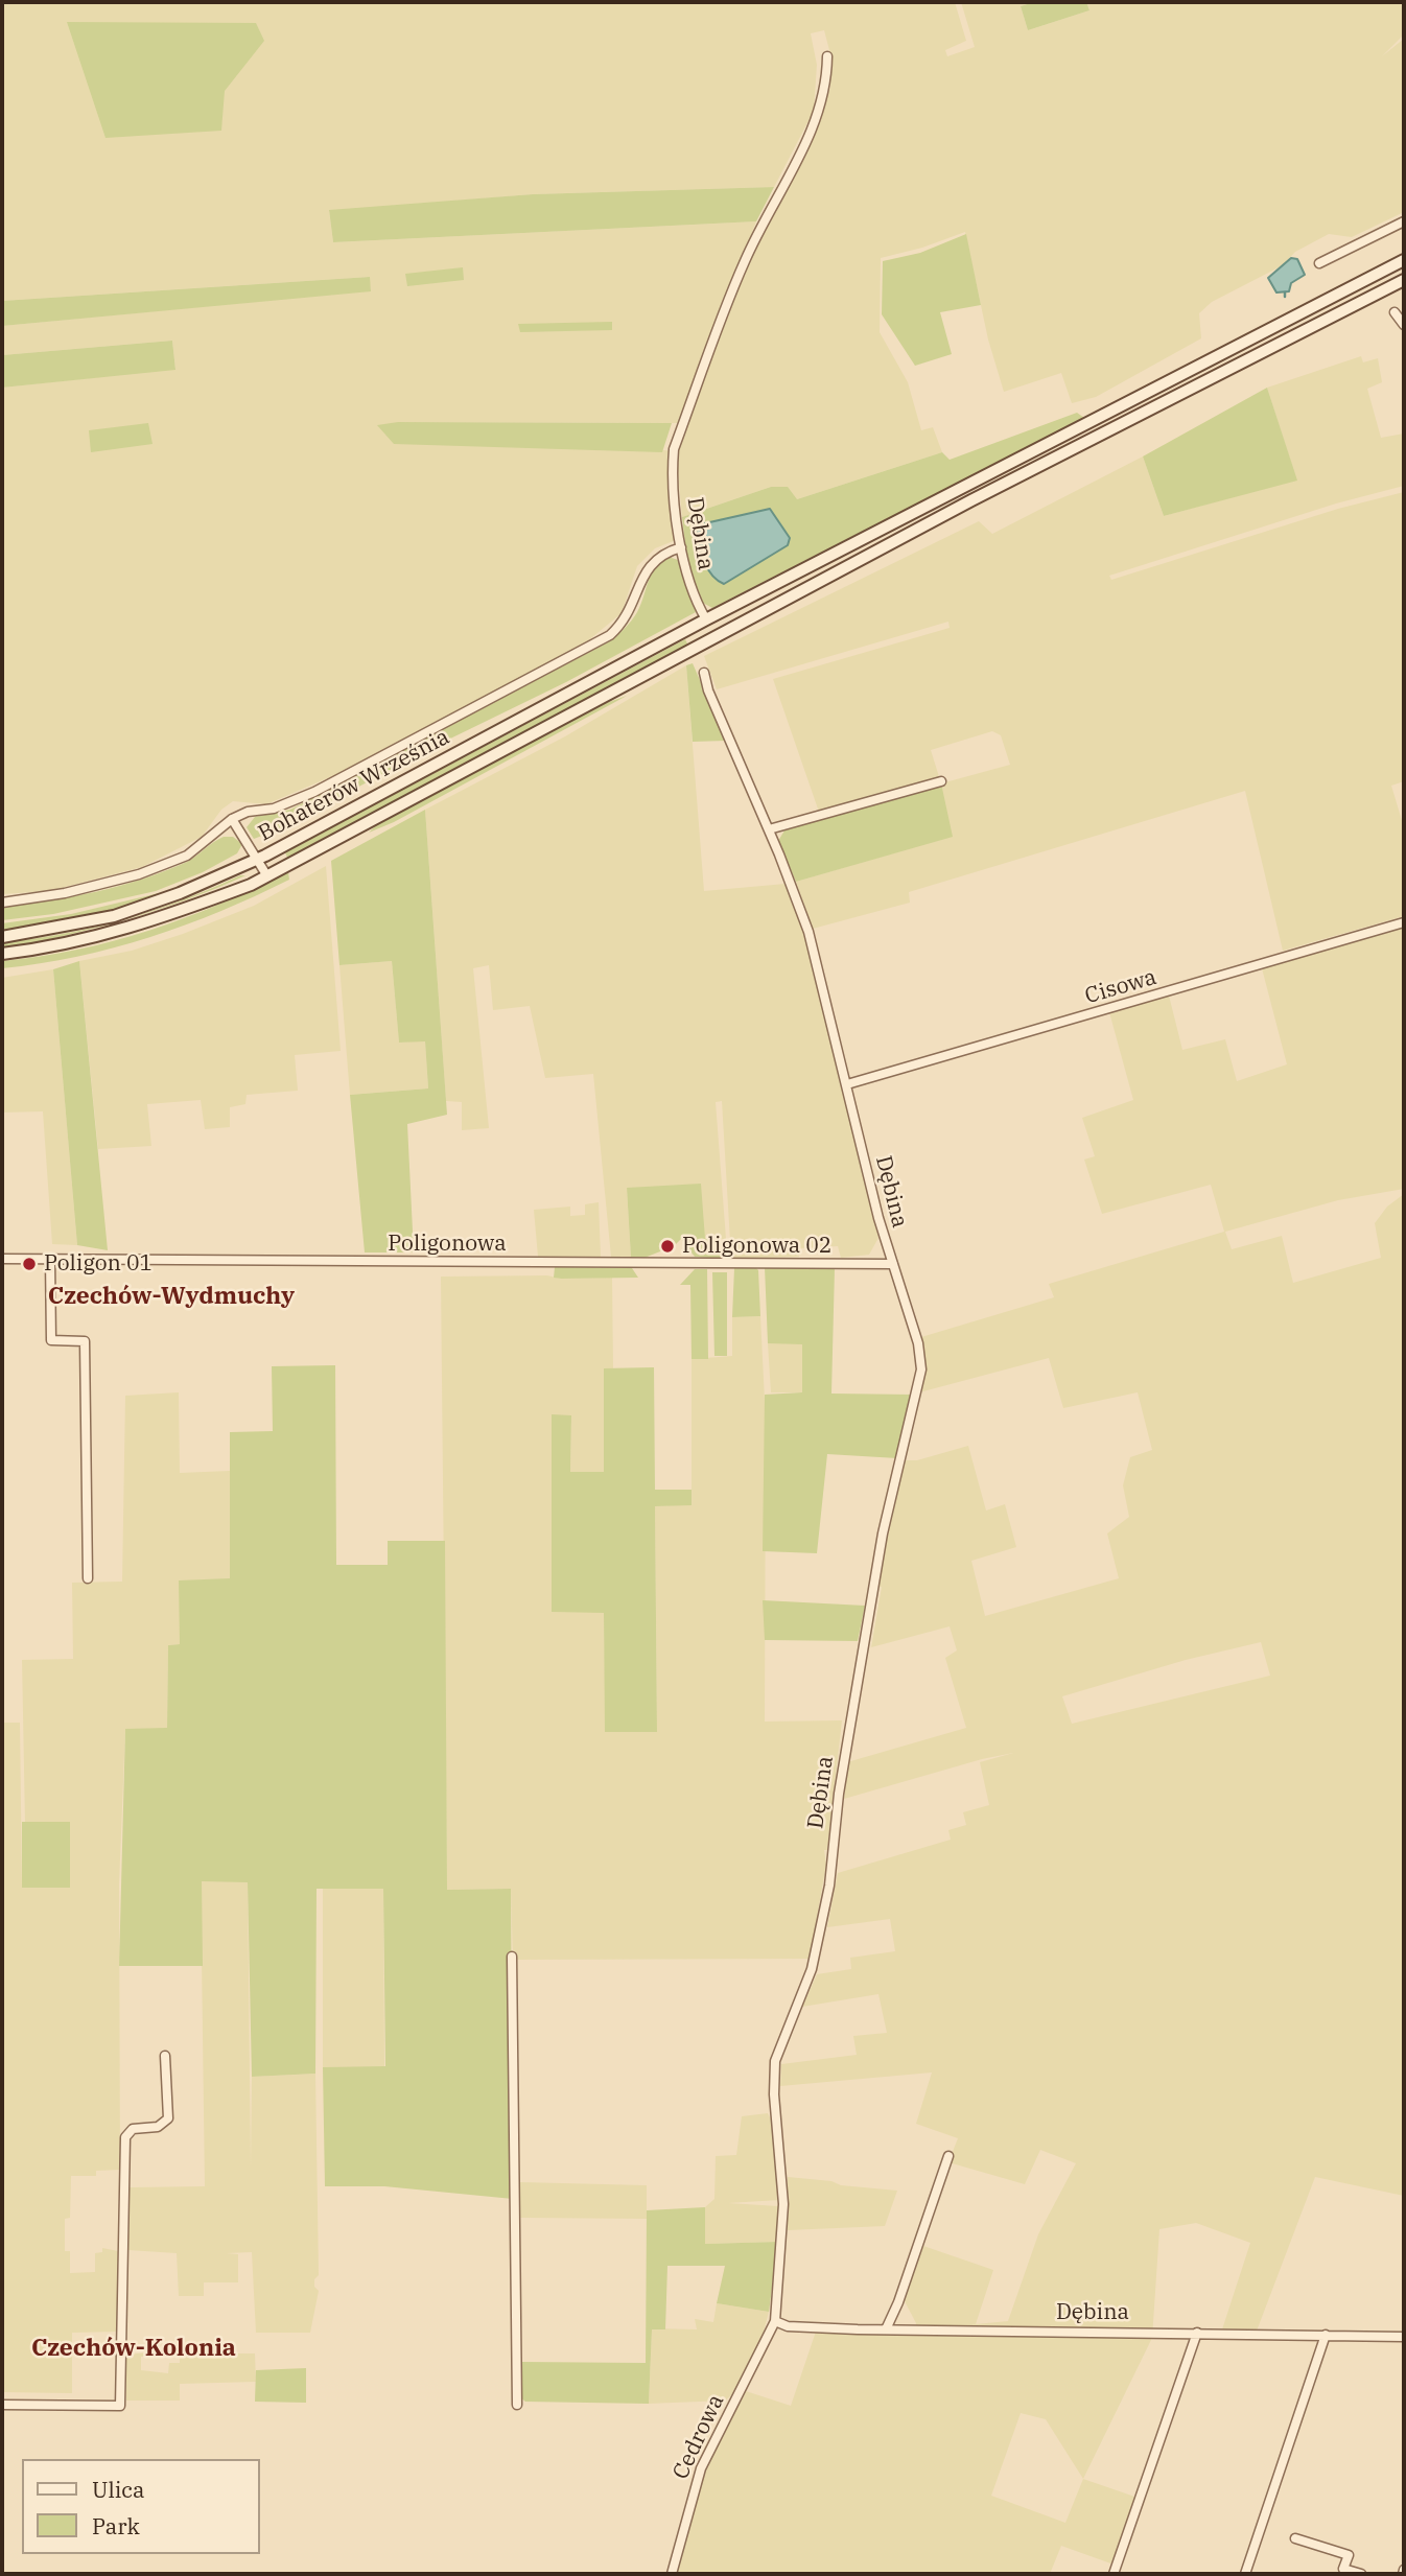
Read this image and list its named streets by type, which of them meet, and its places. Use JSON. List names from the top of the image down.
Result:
{
  "streets": {
    "main road": ["Bohaterów Września"],
    "street": [
      "Dębina",
      "Cisowa",
      "Poligonowa",
      "Cedrowa"
    ]
  },
  "crossings": [
    ["Dębina", "Bohaterów Września"],
    ["Dębina", "Cisowa"],
    ["Dębina", "Poligonowa"],
    ["Dębina", "Cedrowa"]
  ],
  "districts": ["Czechów-Wydmuchy", "Czechów-Kolonia"],
  "places": ["Poligonowa 02", "Poligon 01"],
  "legend": ["Ulica", "Park"]
}
